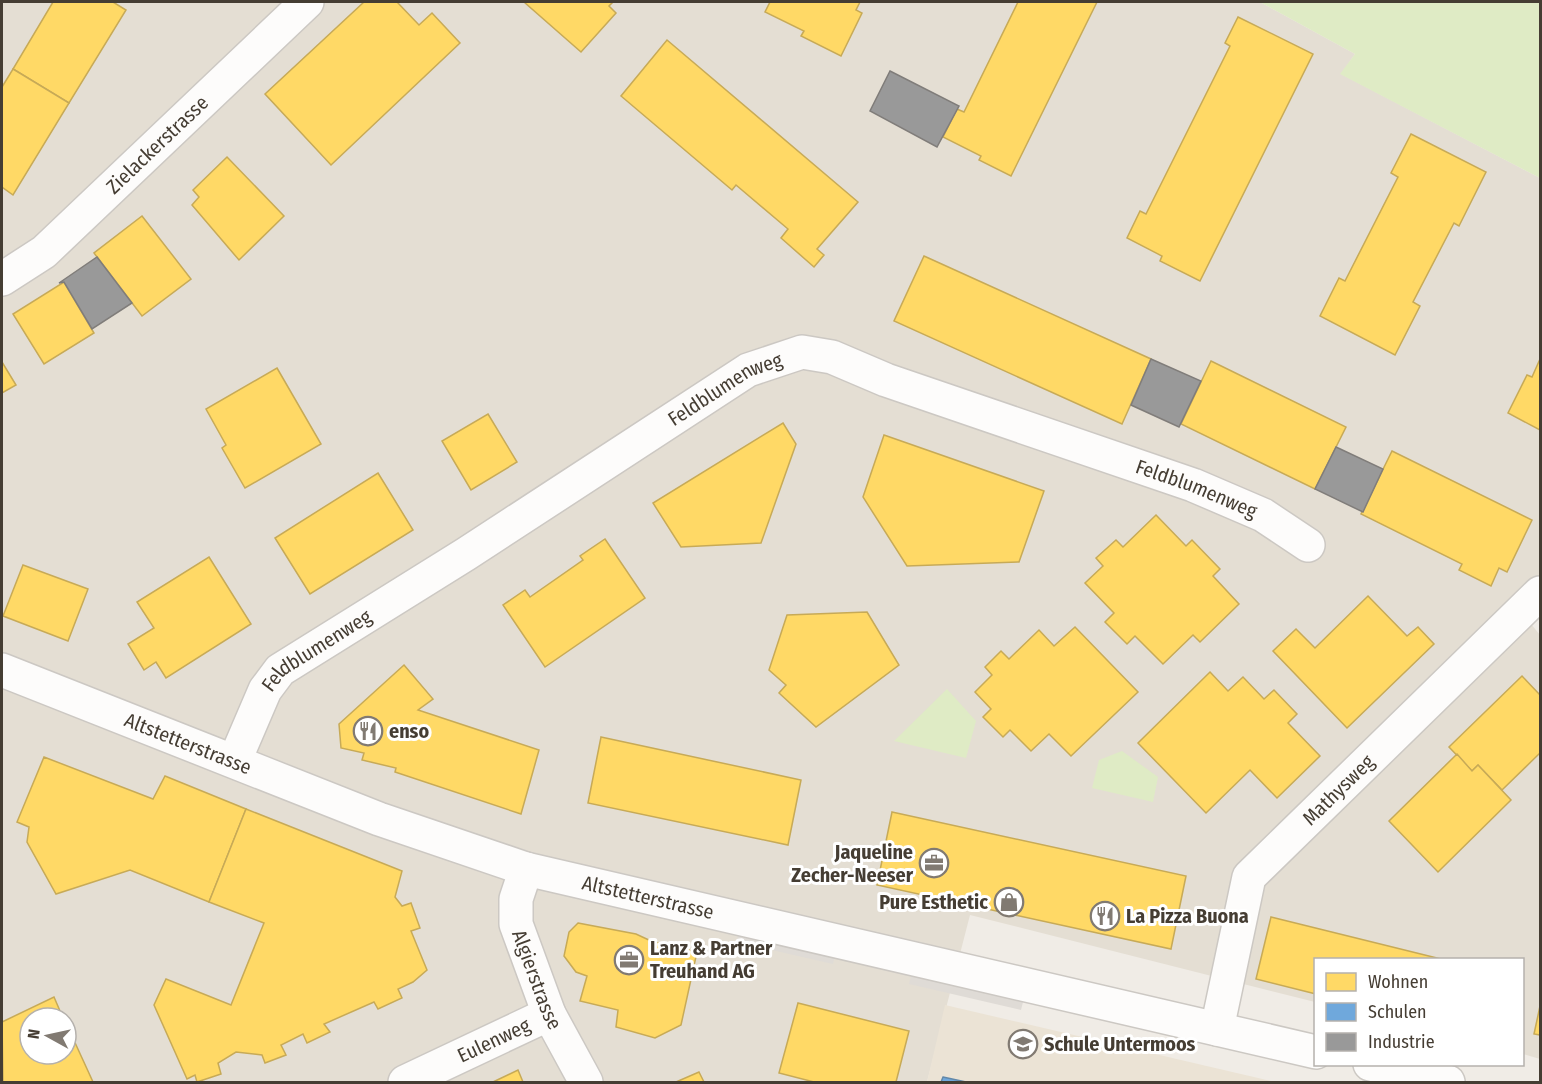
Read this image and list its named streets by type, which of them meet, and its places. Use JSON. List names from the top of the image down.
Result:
{
  "streets": {
    "street": [
      "Zielackerstrasse",
      "Feldblumenweg",
      "Altstetterstrasse",
      "Mathysweg",
      "Algierstrasse",
      "Eulenweg"
    ]
  },
  "crossings": [
    ["Feldblumenweg", "Altstetterstrasse"],
    ["Altstetterstrasse", "Mathysweg"],
    ["Altstetterstrasse", "Algierstrasse"],
    ["Algierstrasse", "Eulenweg"]
  ],
  "places": {
    "restaurant": ["enso", "La Pizza Buona"],
    "office": ["Jaqueline Zecher-Neeser", "Lanz & Partner Treuhand AG"],
    "shop": ["Pure Esthetic"],
    "school or university": ["Schule Untermoos"]
  },
  "legend": ["Wohnen", "Schulen", "Industrie"],
  "north": "left"
}
